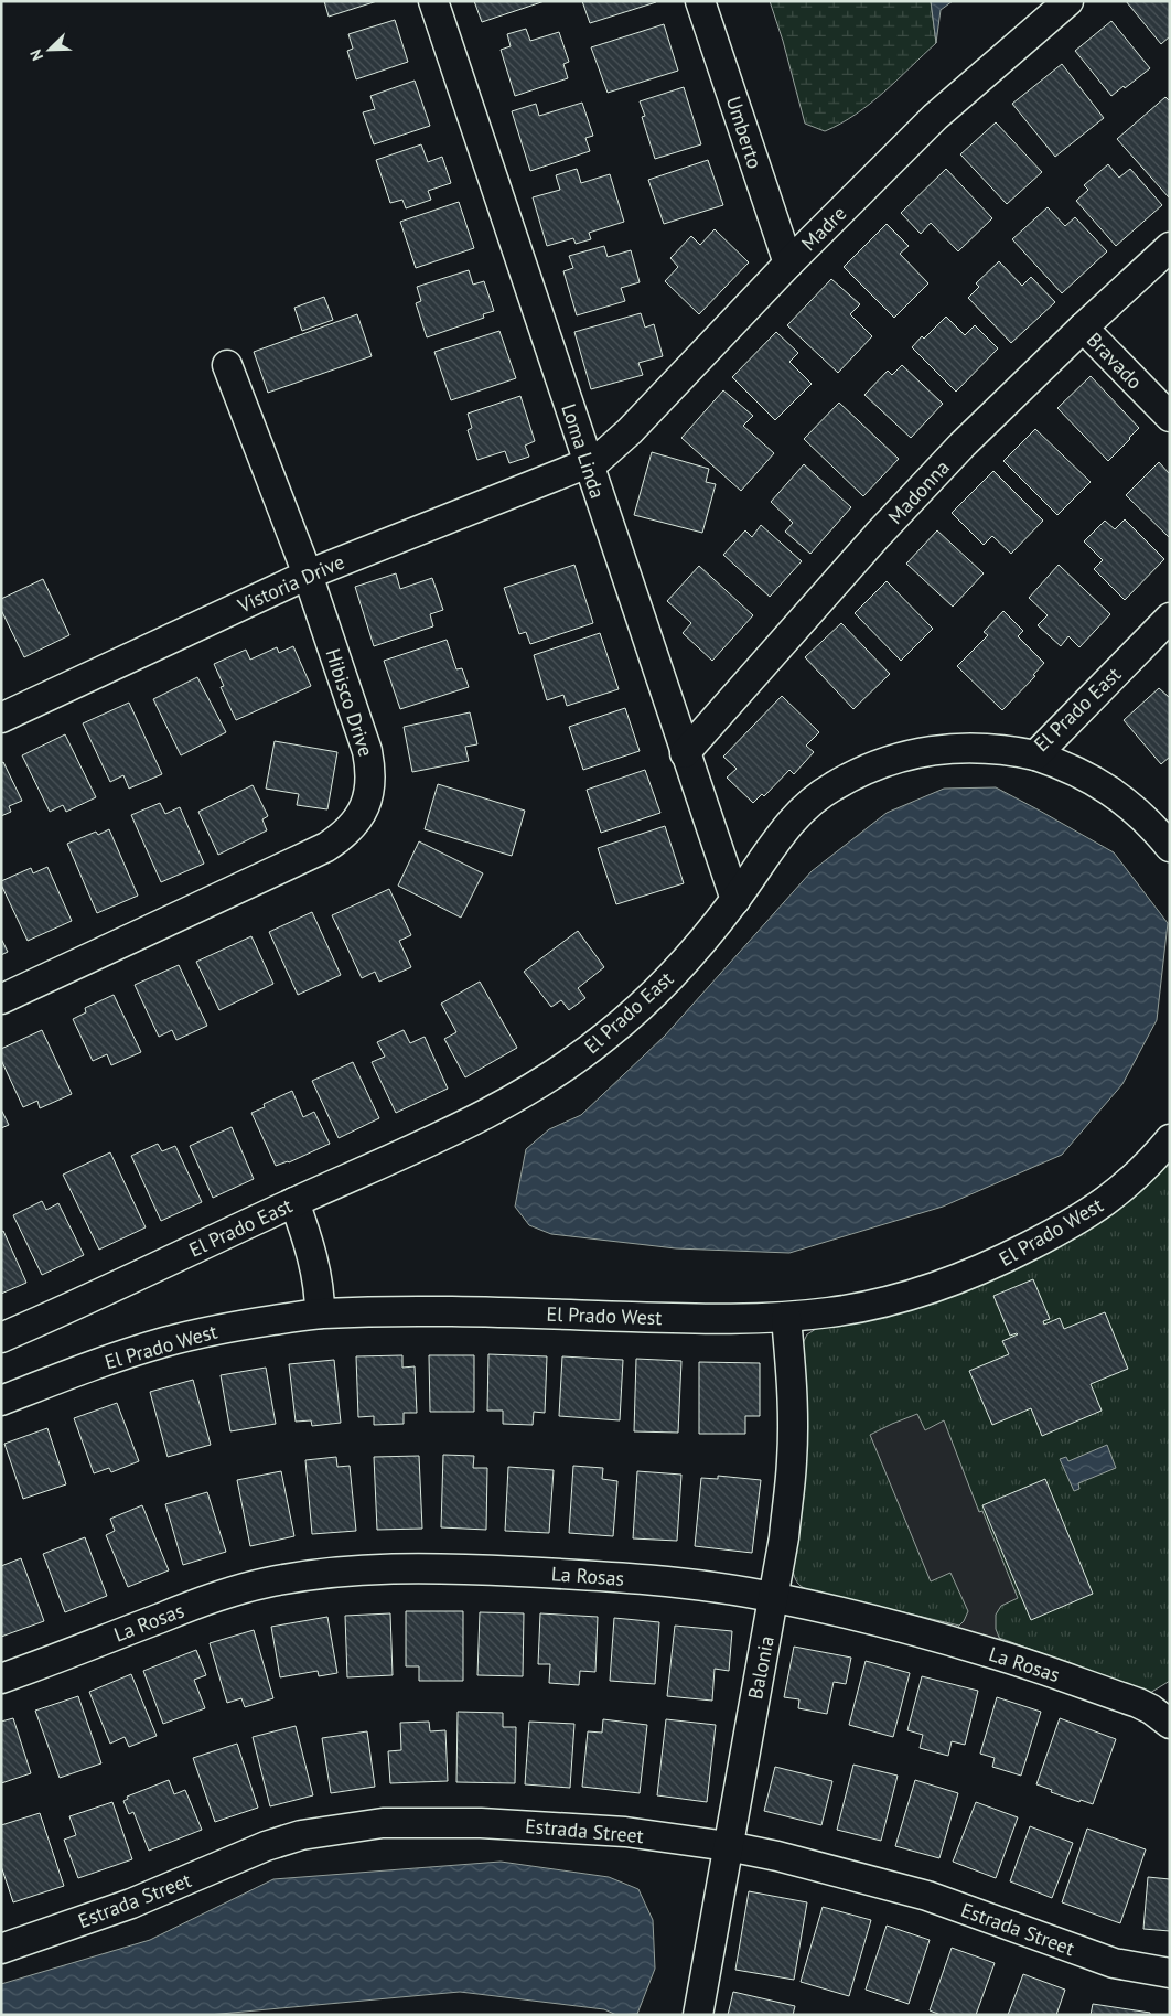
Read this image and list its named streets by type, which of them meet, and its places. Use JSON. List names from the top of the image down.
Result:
{
  "streets": {
    "street": [
      "Umberto",
      "Madre",
      "Bravado",
      "Loma Linda",
      "Madonna",
      "Vistoria Drive",
      "Hibisco Drive",
      "El Prado East",
      "El Prado West",
      "La Rosas",
      "Balonia",
      "Estrada Street"
    ]
  },
  "crossings": [
    ["Umberto", "Madre"],
    ["Madre", "Loma Linda"],
    ["Madre", "Vistoria Drive"],
    ["Bravado", "Madonna"],
    ["Loma Linda", "Madonna"],
    ["Loma Linda", "Vistoria Drive"],
    ["Loma Linda", "El Prado East"],
    ["Vistoria Drive", "Hibisco Drive"],
    ["El Prado West", "Balonia"],
    ["La Rosas", "Balonia"],
    ["Balonia", "Estrada Street"]
  ],
  "north": "bottom left"
}
